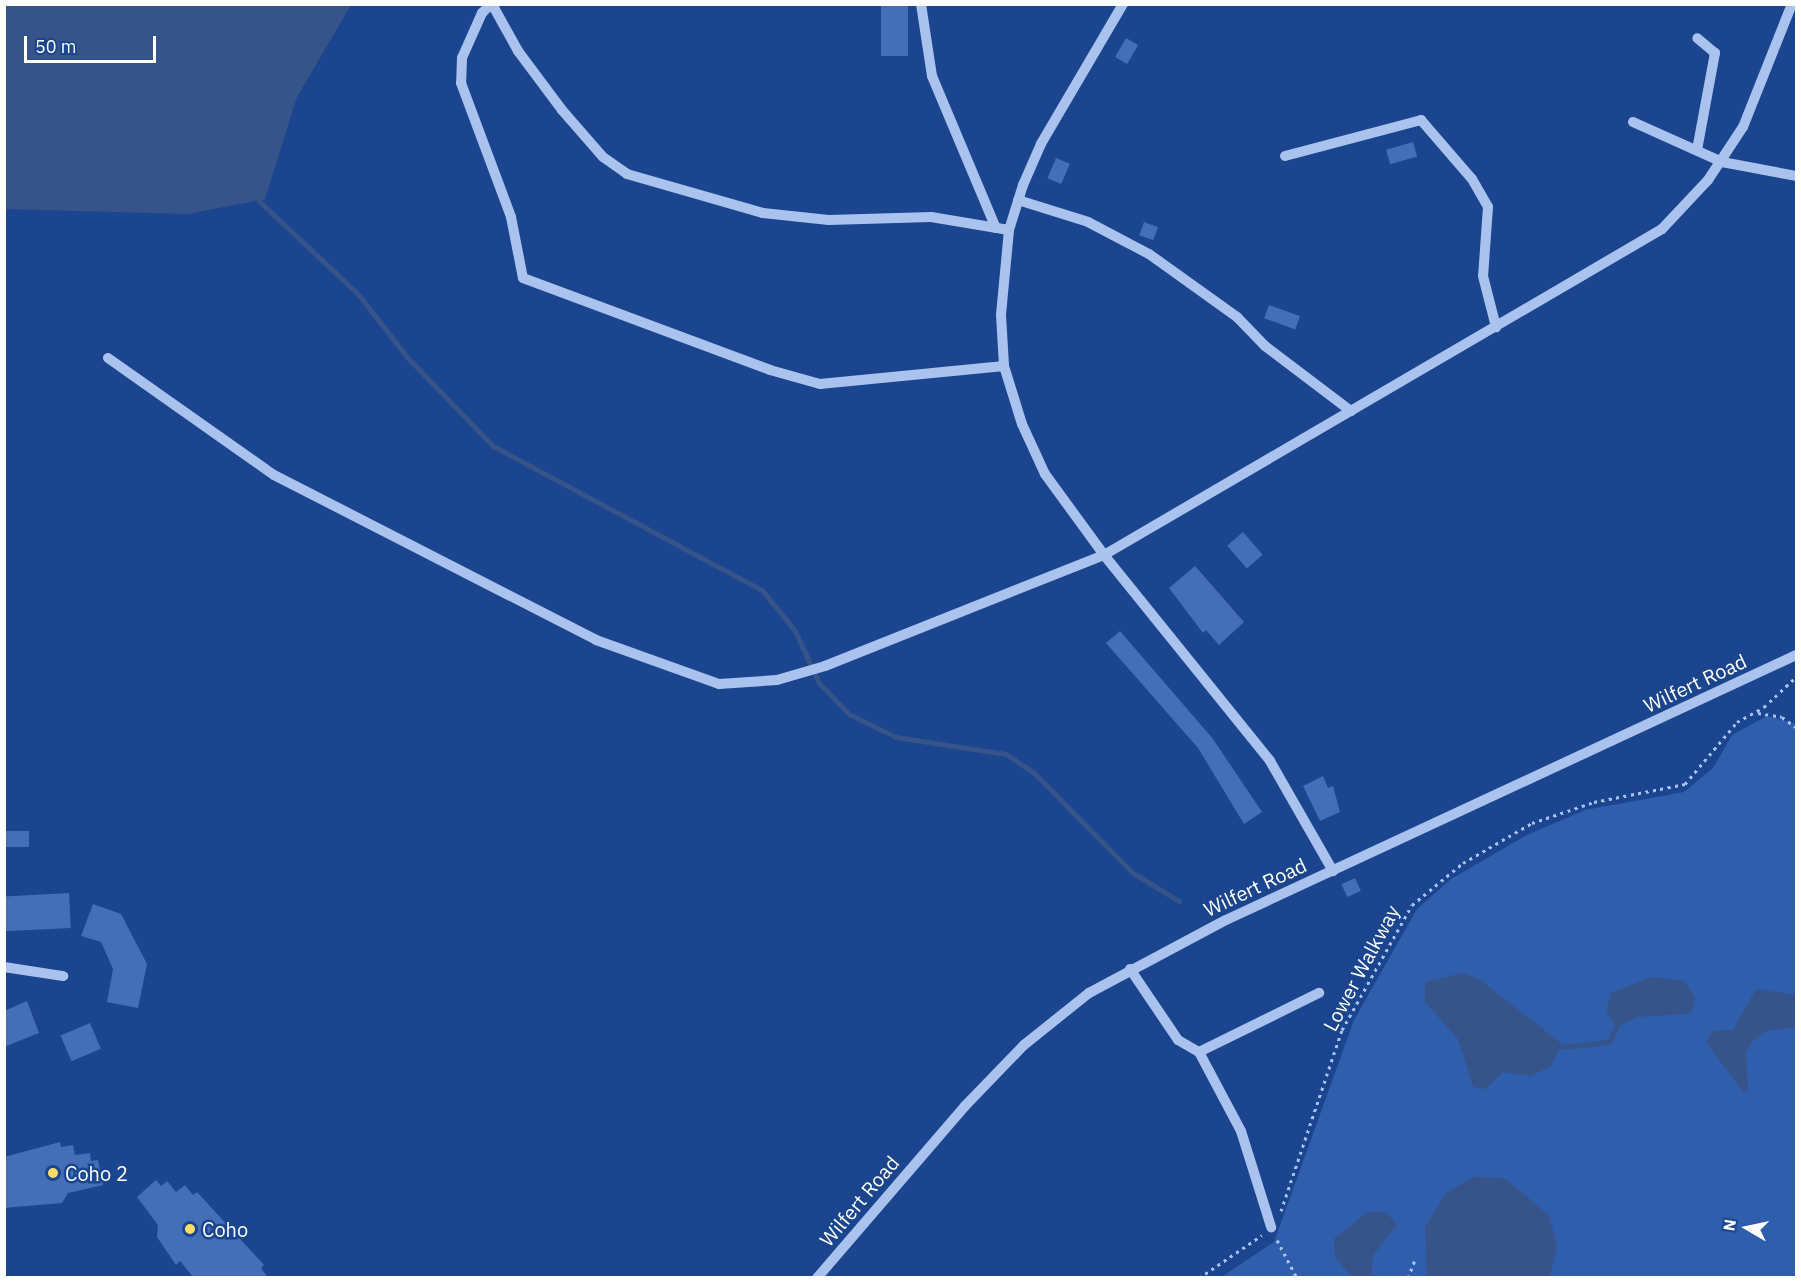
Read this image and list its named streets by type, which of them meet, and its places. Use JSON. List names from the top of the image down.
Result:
{
  "streets": {
    "street": ["Wilfert Road"],
    "path": ["Lower Walkway"]
  },
  "places": ["Coho 2", "Coho"],
  "scale_bar": "50 m",
  "north": "left"
}
